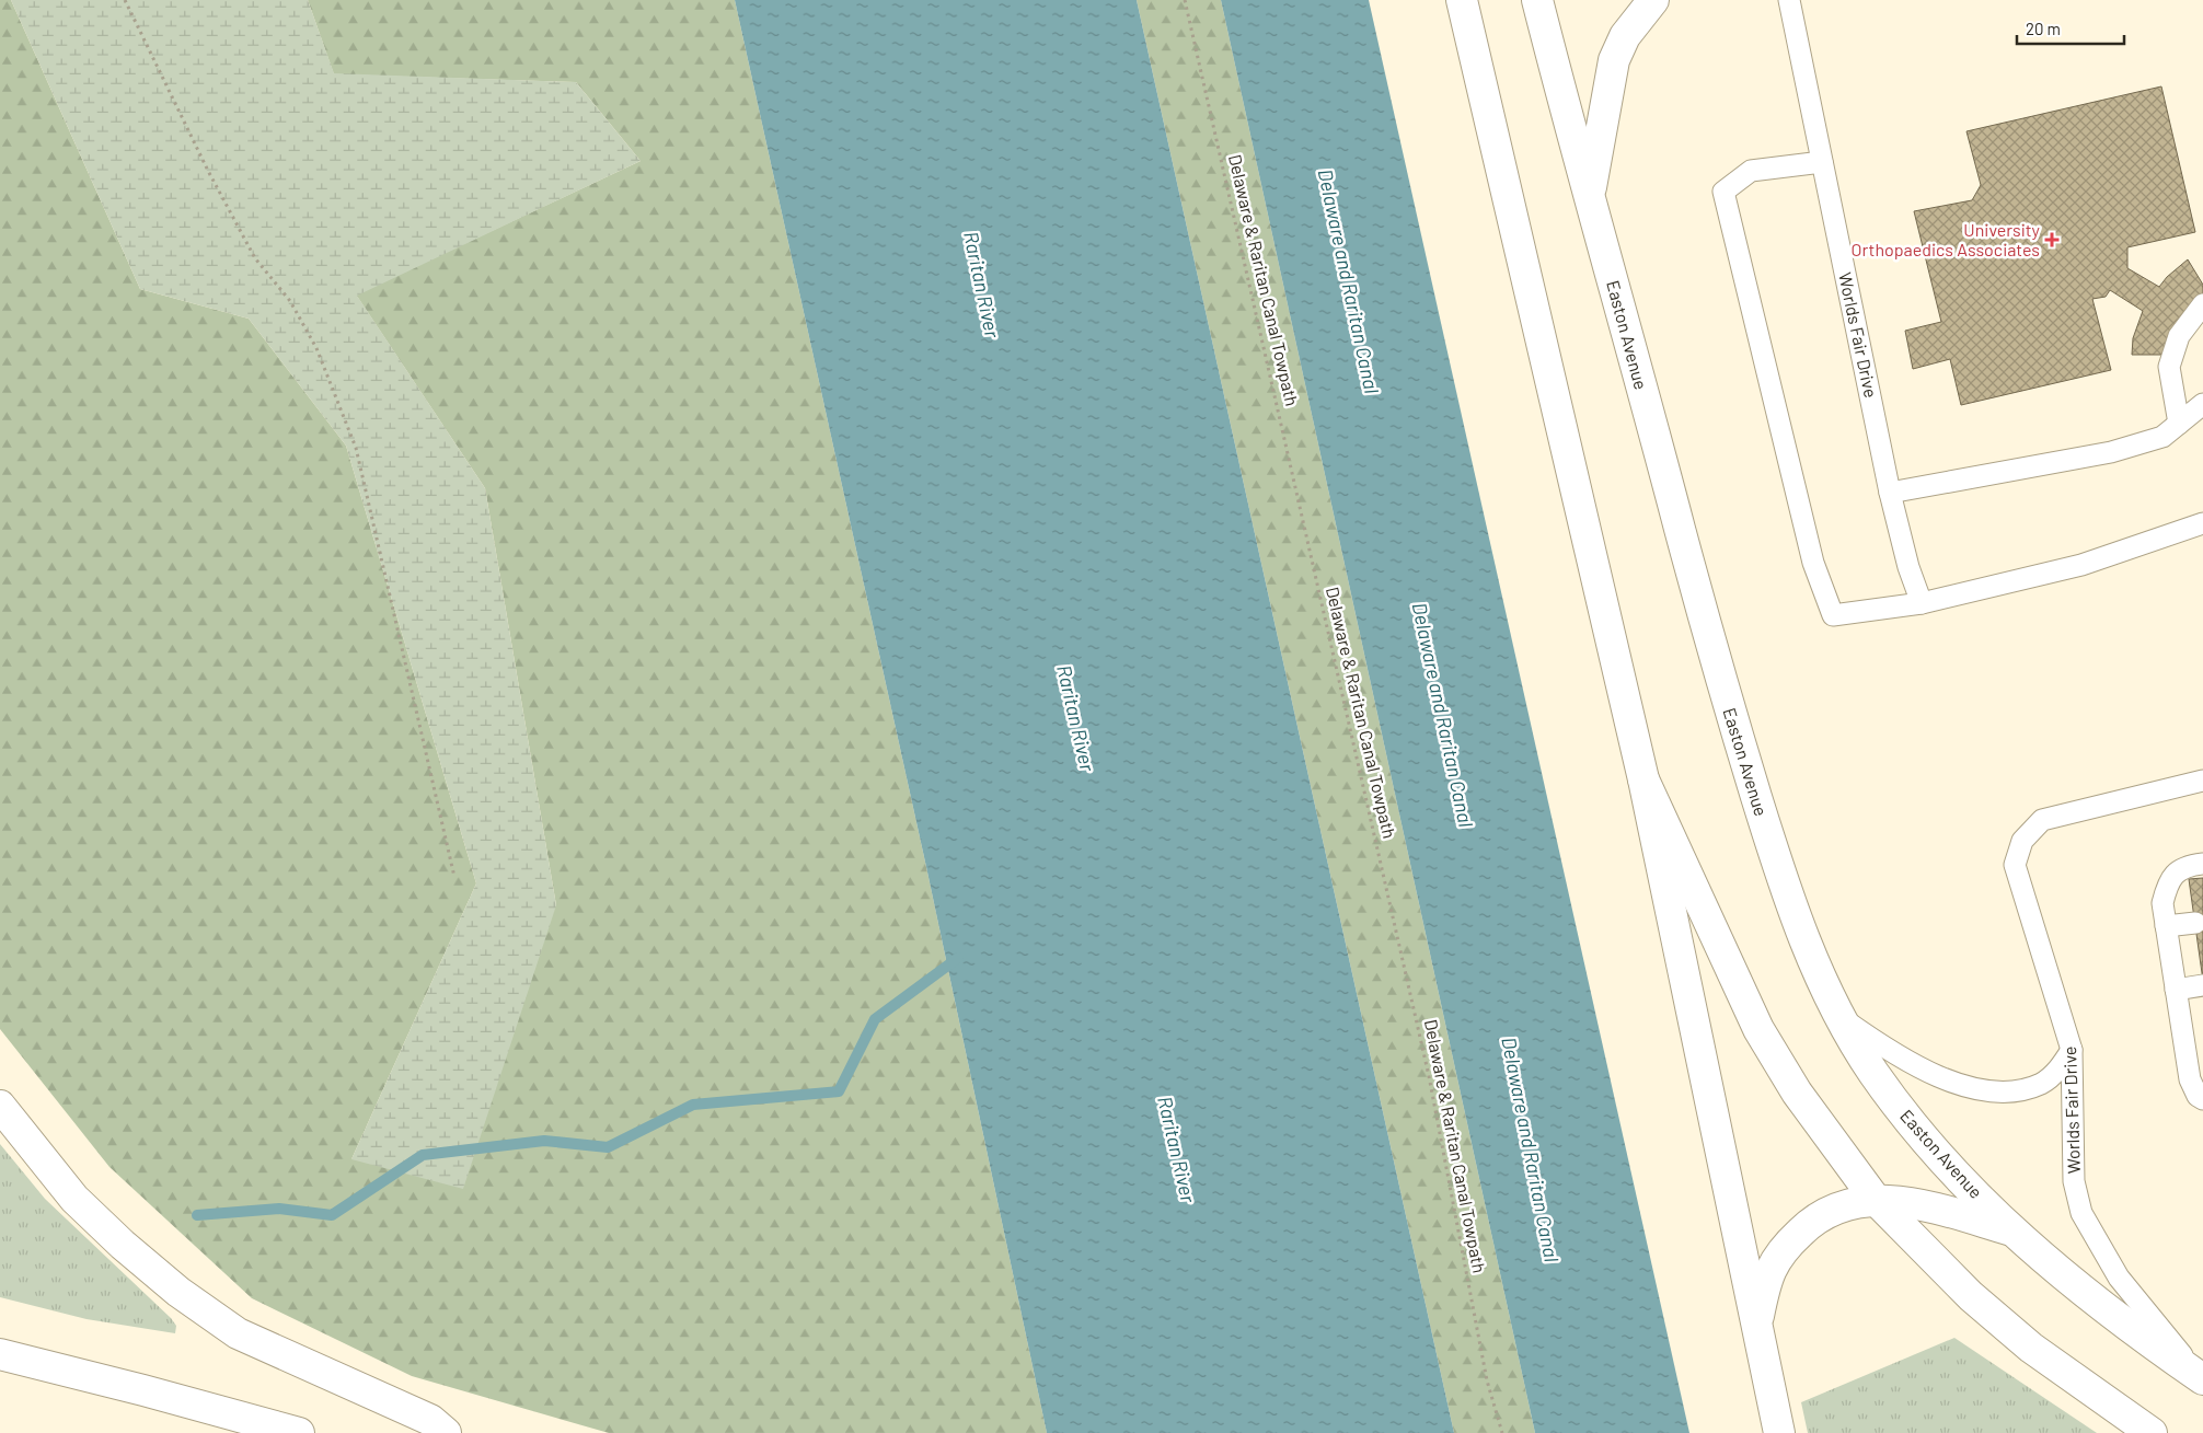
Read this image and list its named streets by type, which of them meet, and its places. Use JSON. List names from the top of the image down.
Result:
{
  "streets": {
    "main road": ["Easton Avenue"],
    "lane": ["Worlds Fair Drive"],
    "path": ["Delaware & Raritan Canal Towpath"]
  },
  "crossings": [
    ["Easton Avenue", "Worlds Fair Drive"]
  ],
  "water": ["Delaware and Raritan Canal", "Raritan River"],
  "places": {
    "health": ["University Orthopaedics Associates"]
  },
  "scale_bar": "20 m"
}
